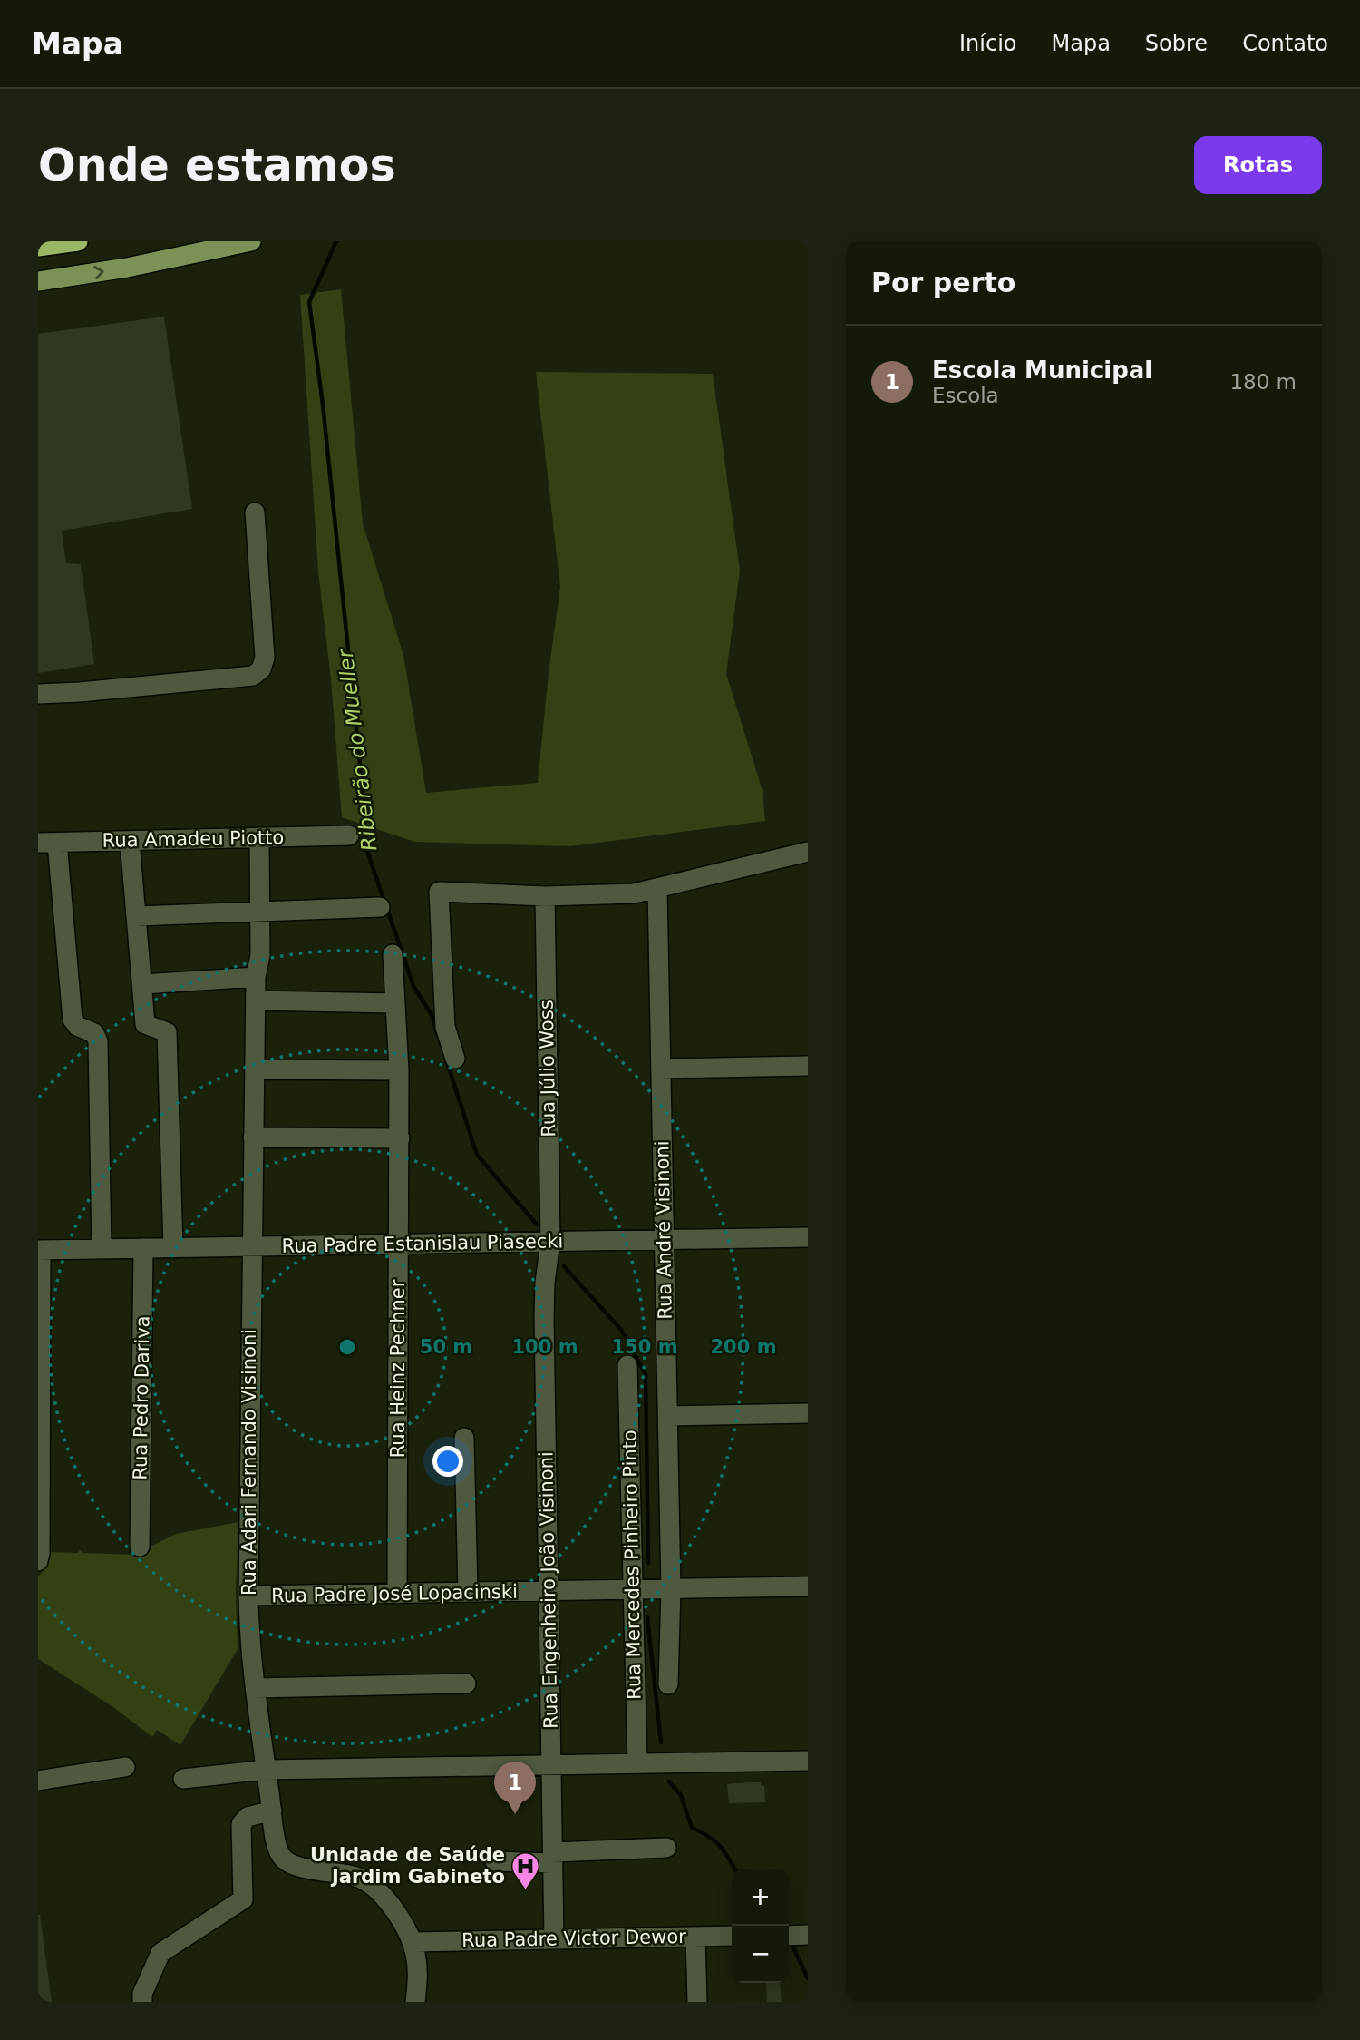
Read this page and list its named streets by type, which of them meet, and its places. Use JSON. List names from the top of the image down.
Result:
{
  "streets": {
    "street": [
      "Rua Amadeu Piotto",
      "Rua Júlio Woss",
      "Rua André Visinoni",
      "Rua Padre Estanislau Piasecki",
      "Rua Heinz Pechner",
      "Rua Pedro Dariva",
      "Rua Adari Fernando Visinoni",
      "Rua Mercedes Pinheiro Pinto",
      "Rua Engenheiro João Visinoni",
      "Rua Padre José Lopacinski",
      "Rua Padre Victor Dewor"
    ]
  },
  "crossings": [
    ["Rua Amadeu Piotto", "Rua Adari Fernando Visinoni"],
    ["Rua Júlio Woss", "Rua Padre Estanislau Piasecki"],
    ["Rua Júlio Woss", "Rua Engenheiro João Visinoni"],
    ["Rua André Visinoni", "Rua Padre Estanislau Piasecki"],
    ["Rua André Visinoni", "Rua Padre José Lopacinski"],
    ["Rua Padre Estanislau Piasecki", "Rua Heinz Pechner"],
    ["Rua Padre Estanislau Piasecki", "Rua Pedro Dariva"],
    ["Rua Padre Estanislau Piasecki", "Rua Adari Fernando Visinoni"],
    ["Rua Padre Estanislau Piasecki", "Rua Engenheiro João Visinoni"],
    ["Rua Heinz Pechner", "Rua Padre José Lopacinski"],
    ["Rua Adari Fernando Visinoni", "Rua Padre José Lopacinski"],
    ["Rua Adari Fernando Visinoni", "Rua Padre Victor Dewor"],
    ["Rua Mercedes Pinheiro Pinto", "Rua Padre José Lopacinski"],
    ["Rua Engenheiro João Visinoni", "Rua Padre José Lopacinski"],
    ["Rua Engenheiro João Visinoni", "Rua Padre Victor Dewor"]
  ],
  "water": ["Ribeirão do Mueller"],
  "places": {
    "hospital": ["Unidade de Saúde Jardim Gabineto"]
  },
  "page": {
    "header": "Mapa",
    "nav": [
      "Início",
      "Mapa",
      "Sobre",
      "Contato"
    ],
    "buttons": "Rotas",
    "title": "Onde estamos",
    "heading": "Por perto",
    "list": [
      {
        "mark": "1",
        "name": "Escola Municipal",
        "note": "Escola",
        "value": "180 m"
      }
    ],
    "pins": "1",
    "map_buttons": ["+", "−"]
  },
  "rings": [
    "50 m",
    "100 m",
    "150 m",
    "200 m"
  ]
}
